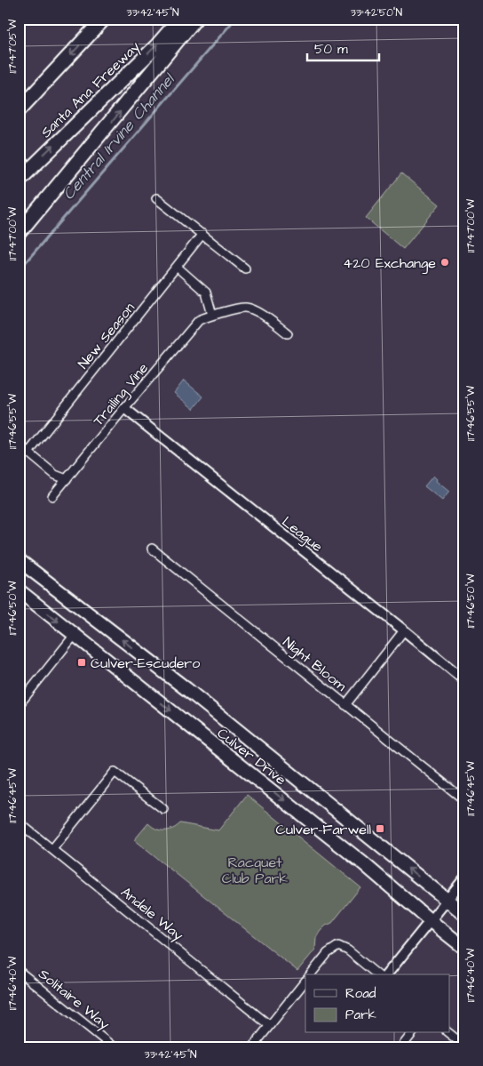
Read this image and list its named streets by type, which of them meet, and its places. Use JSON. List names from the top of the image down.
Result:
{
  "streets": {
    "highway": ["Santa Ana Freeway"],
    "main road": ["Culver Drive"],
    "street": [
      "New Season",
      "Trailing Vine",
      "League",
      "Night Bloom",
      "Andele Way",
      "Solitaire Way"
    ]
  },
  "crossings": [
    ["Trailing Vine", "League"]
  ],
  "water": ["Central Irvine Channel"],
  "parks": ["Racquet Club Park"],
  "places": {
    "other": ["420 Exchange"],
    "transit": ["Culver-Escudero", "Culver-Farwell"]
  },
  "legend": ["Road", "Park"],
  "scale_bar": "50 m",
  "coordinates": [
    "33°42'45\"N",
    "33°42'50\"N",
    "117°47'05\"W",
    "117°47'00\"W",
    "117°46'55\"W",
    "117°46'50\"W",
    "117°46'45\"W",
    "117°46'40\"W"
  ]
}
